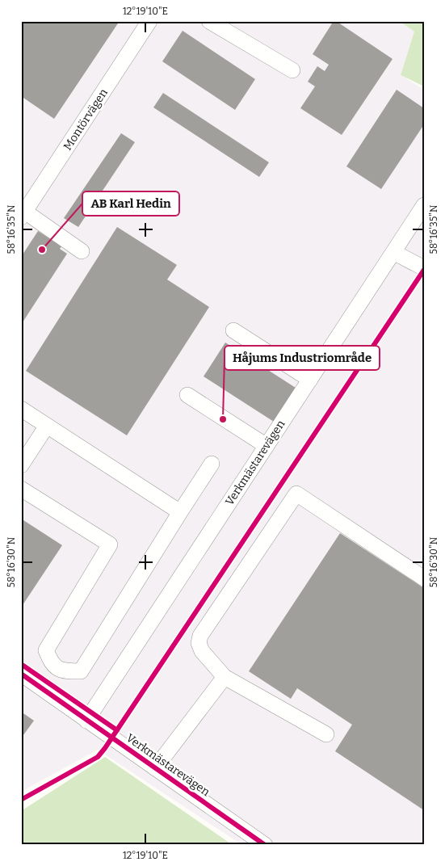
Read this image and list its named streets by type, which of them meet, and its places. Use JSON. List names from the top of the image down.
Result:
{
  "streets": {
    "street": ["Montörvägen", "Verkmästarevägen"]
  },
  "places": ["AB Karl Hedin", "Håjums Industriområde"],
  "coordinates": ["12°19'10\"E", "58°16'35\"N", "58°16'30\"N"]
}
